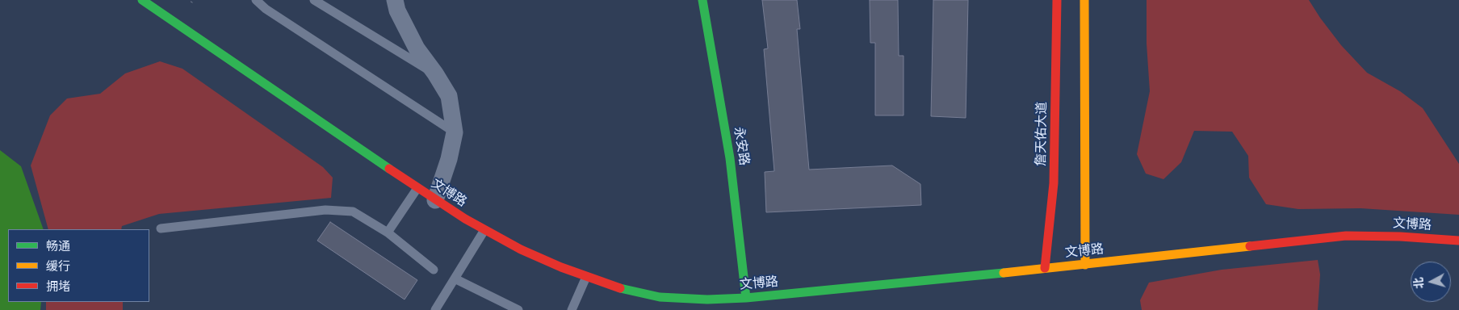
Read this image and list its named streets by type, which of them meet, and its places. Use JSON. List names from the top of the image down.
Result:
{
  "streets": {
    "main road": ["詹天佑大道", "永安路", "文博路"]
  },
  "crossings": [
    ["詹天佑大道", "文博路"],
    ["永安路", "文博路"]
  ],
  "legend": ["畅通", "缓行", "拥堵"],
  "north": "left"
}
